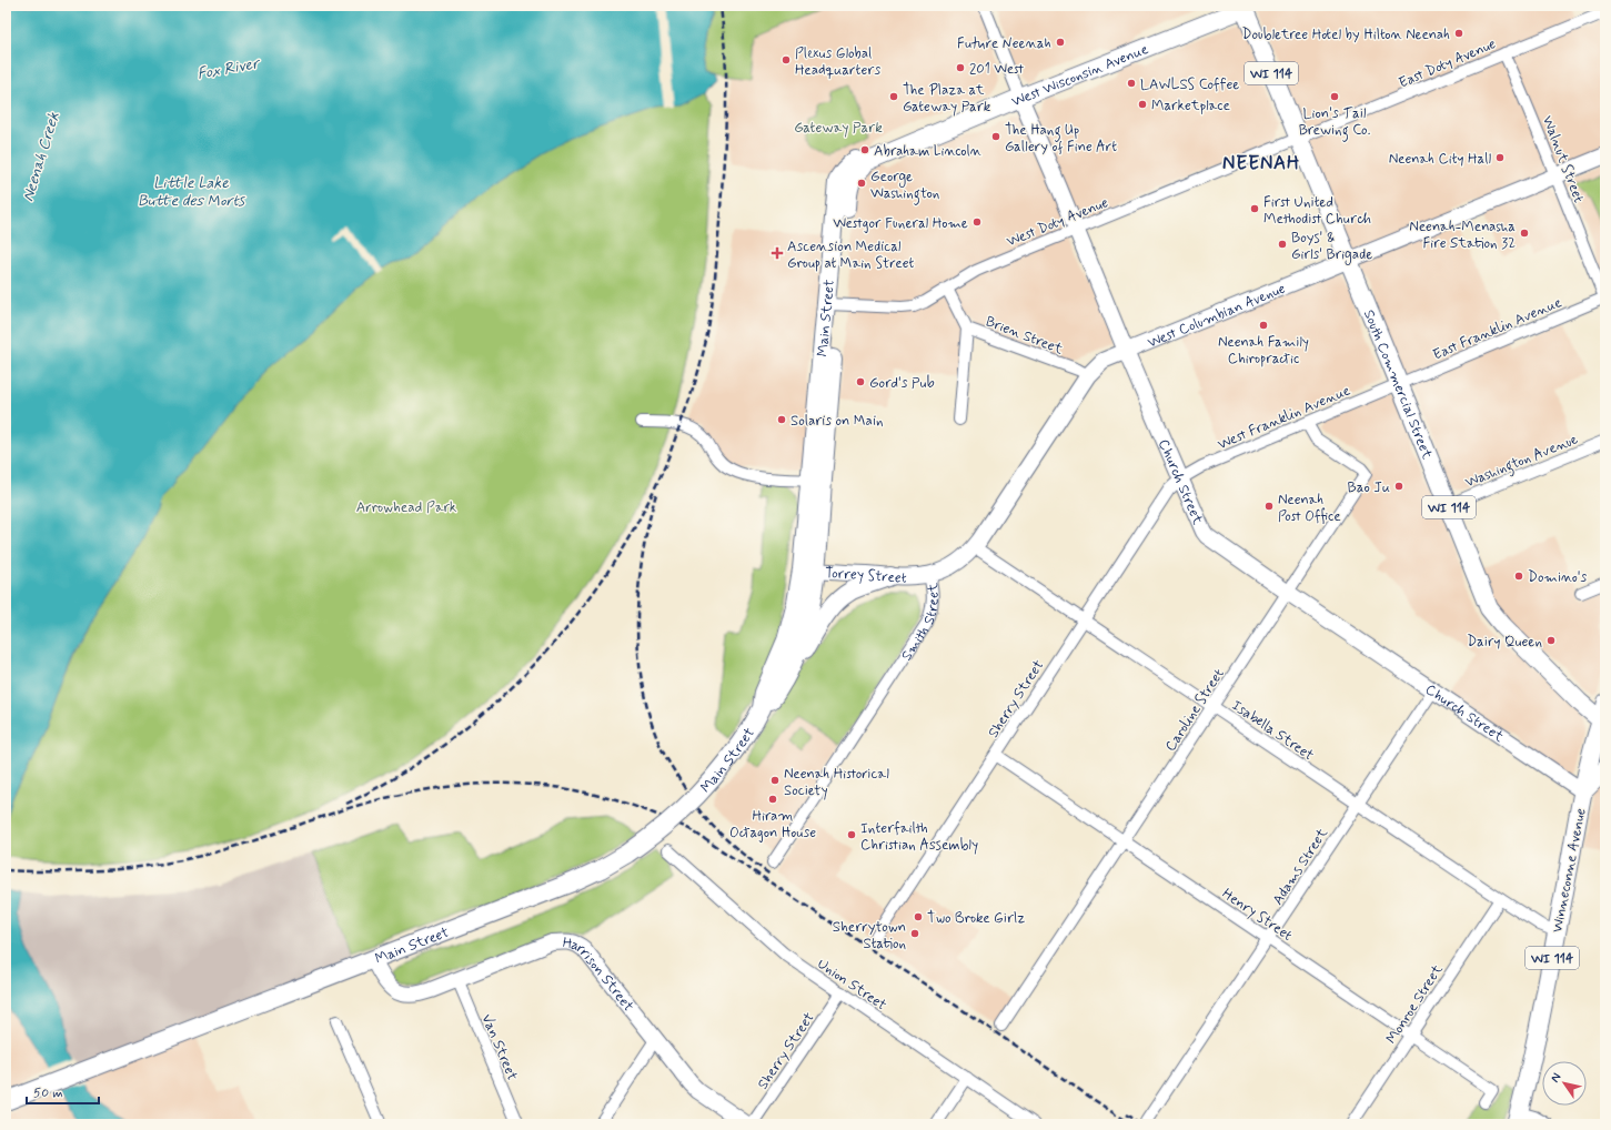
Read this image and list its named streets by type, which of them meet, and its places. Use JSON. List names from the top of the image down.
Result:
{
  "streets": {
    "main road": [
      "WI 114",
      "West Wisconsin Avenue",
      "Main Street",
      "South Commercial Street",
      "Winneconne Avenue"
    ],
    "street": [
      "East Doty Avenue",
      "Walnut Street",
      "West Doty Avenue",
      "West Columbian Avenue",
      "East Franklin Avenue",
      "Brien Street",
      "West Franklin Avenue",
      "Washington Avenue",
      "Church Street",
      "Torrey Street",
      "Smith Street",
      "Sherry Street",
      "Caroline Street",
      "Isabella Street",
      "Adams Street",
      "Henry Street",
      "Harrison Street",
      "Union Street",
      "Monroe Street",
      "Van Street"
    ]
  },
  "crossings": [
    ["East Doty Avenue", "Walnut Street"],
    ["East Doty Avenue", "West Doty Avenue"],
    ["East Doty Avenue", "South Commercial Street"],
    ["West Wisconsin Avenue", "Main Street"],
    ["West Wisconsin Avenue", "South Commercial Street"],
    ["West Wisconsin Avenue", "Church Street"],
    ["Walnut Street", "West Columbian Avenue"],
    ["Walnut Street", "East Franklin Avenue"],
    ["West Doty Avenue", "Main Street"],
    ["West Doty Avenue", "Brien Street"],
    ["West Doty Avenue", "South Commercial Street"],
    ["West Doty Avenue", "Church Street"],
    ["West Columbian Avenue", "Brien Street"],
    ["West Columbian Avenue", "South Commercial Street"],
    ["West Columbian Avenue", "Church Street"],
    ["West Columbian Avenue", "Smith Street"],
    ["Main Street", "Torrey Street"],
    ["Main Street", "Harrison Street"],
    ["East Franklin Avenue", "South Commercial Street"],
    ["East Franklin Avenue", "West Franklin Avenue"],
    ["Brien Street", "Smith Street"],
    ["South Commercial Street", "West Franklin Avenue"],
    ["South Commercial Street", "Washington Avenue"],
    ["South Commercial Street", "Winneconne Avenue"],
    ["West Franklin Avenue", "Church Street"],
    ["West Franklin Avenue", "Sherry Street"],
    ["West Franklin Avenue", "Caroline Street"],
    ["Church Street", "Sherry Street"],
    ["Church Street", "Caroline Street"],
    ["Church Street", "Adams Street"],
    ["Church Street", "Winneconne Avenue"],
    ["Torrey Street", "Smith Street"],
    ["Smith Street", "Isabella Street"],
    ["Sherry Street", "Isabella Street"],
    ["Sherry Street", "Henry Street"],
    ["Sherry Street", "Union Street"],
    ["Caroline Street", "Isabella Street"],
    ["Caroline Street", "Henry Street"],
    ["Isabella Street", "Adams Street"],
    ["Isabella Street", "Winneconne Avenue"],
    ["Isabella Street", "Monroe Street"],
    ["Adams Street", "Henry Street"],
    ["Henry Street", "Monroe Street"],
    ["Harrison Street", "Van Street"]
  ],
  "districts": ["NEENAH"],
  "water": ["Fox River", "Neenah Creek", "Little Lake Butte des Morts"],
  "parks": ["Gateway Park", "Arrowhead Park"],
  "places": {
    "other": [
      "Doubletree Hotel by Hilton Neenah",
      "Future Neenah",
      "Plexus Global Headquarters",
      "201 West",
      "LAWLSS Coffee",
      "The Plaza at Gateway Park",
      "Lion's Tail Brewing Co.",
      "Marketplace",
      "The Hang Up Gallery of Fine Art",
      "Abraham Lincoln",
      "Neenah City Hall",
      "George Washington",
      "First United Methodist Church",
      "Westgor Funeral Home",
      "Neenah-Menasha Fire Station 32",
      "Boys' & Girls' Brigade",
      "Neenah Family Chiropractic",
      "Gord's Pub",
      "Solaris on Main",
      "Bao Ju",
      "Neenah Post Office",
      "Domino's",
      "Dairy Queen",
      "Neenah Historical Society",
      "Hiram Octagon House",
      "Interfailth Christian Assembly",
      "Two Broke Girlz",
      "Sherrytown Station"
    ],
    "health": ["Ascension Medical Group at Main Street"]
  },
  "scale_bar": "50 m",
  "north": "top left"
}
